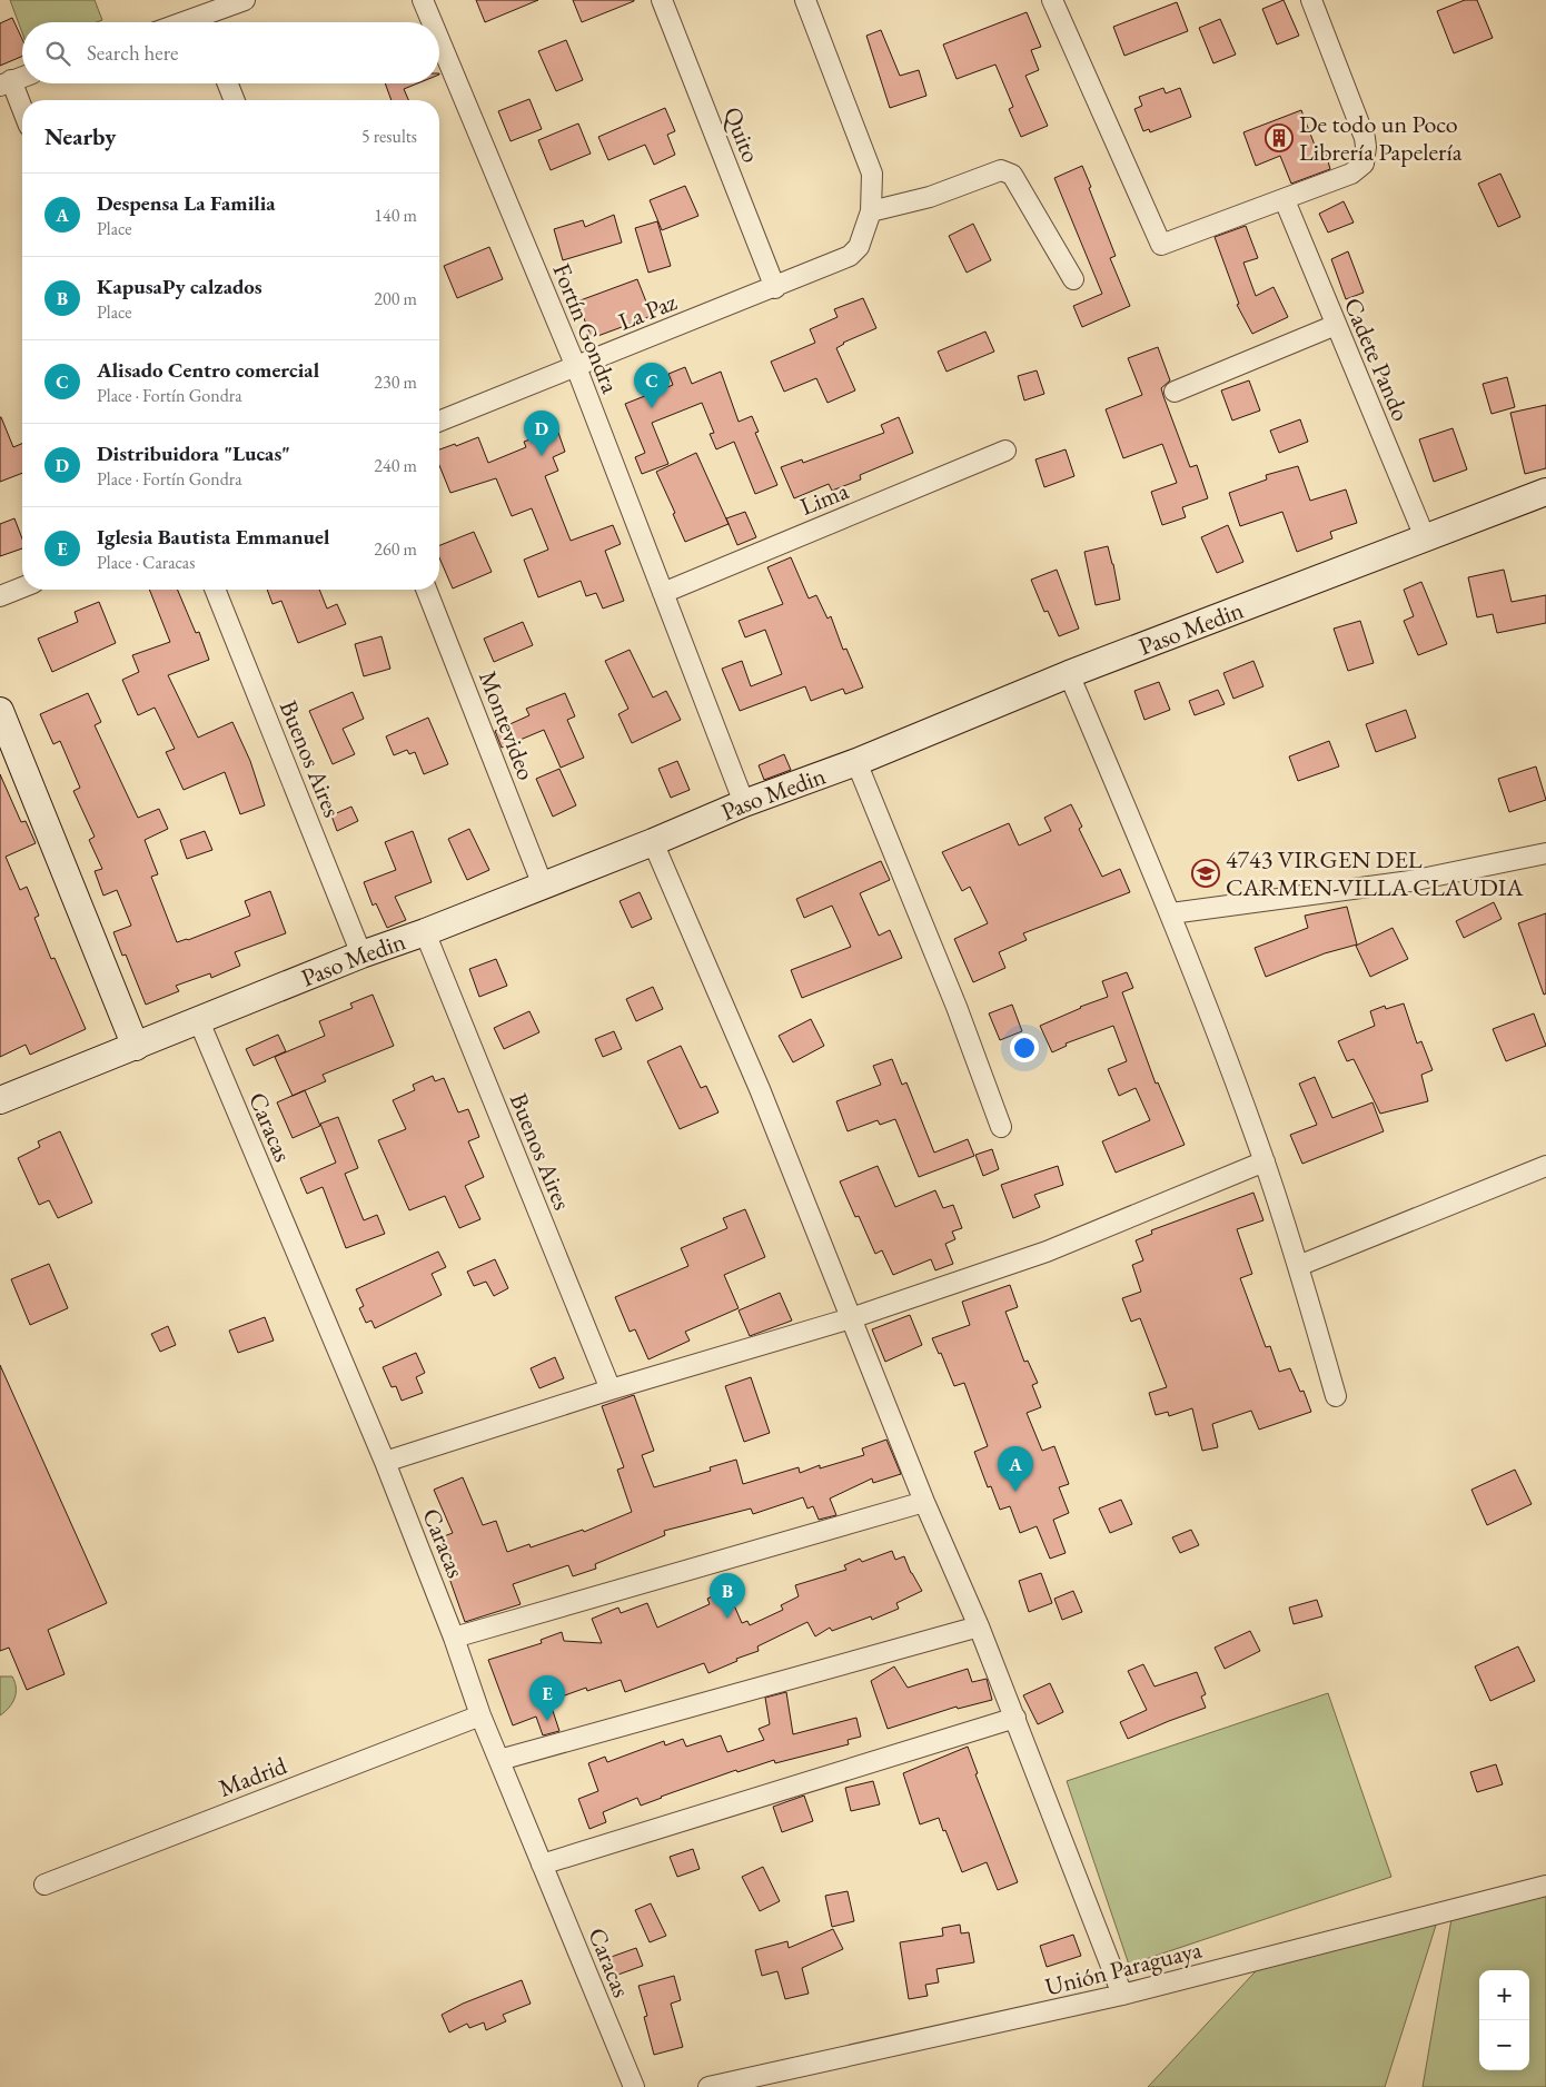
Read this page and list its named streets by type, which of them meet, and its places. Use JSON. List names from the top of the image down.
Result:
{
  "streets": {
    "street": [
      "Quito",
      "La Paz",
      "Fortín Gondra",
      "Cadete Pando",
      "Lima",
      "Paso Medin",
      "Montevideo",
      "Buenos Aires",
      "Caracas",
      "Madrid",
      "Unión Paraguaya"
    ]
  },
  "crossings": [
    ["Quito", "La Paz"],
    ["La Paz", "Fortín Gondra"],
    ["Fortín Gondra", "Lima"],
    ["Fortín Gondra", "Paso Medin"],
    ["Cadete Pando", "Paso Medin"],
    ["Paso Medin", "Montevideo"],
    ["Paso Medin", "Buenos Aires"],
    ["Paso Medin", "Caracas"],
    ["Caracas", "Madrid"]
  ],
  "places": {
    "building": ["De todo un Poco Librería Papelería"],
    "school or university": ["4743 VIRGEN DEL CARMEN-VILLA CLAUDIA"]
  },
  "page": {
    "search": "Search here",
    "heading": ["Nearby", "5 results"],
    "list": [
      {
        "mark": "A",
        "name": "Despensa La Familia",
        "note": "Place",
        "value": "140 m"
      },
      {
        "mark": "B",
        "name": "KapusaPy calzados",
        "note": "Place",
        "value": "200 m"
      },
      {
        "mark": "C",
        "name": "Alisado Centro comercial",
        "note": "Place · Fortín Gondra",
        "value": "230 m"
      },
      {
        "mark": "D",
        "name": "Distribuidora \"Lucas\"",
        "note": "Place · Fortín Gondra",
        "value": "240 m"
      },
      {
        "mark": "E",
        "name": "Iglesia Bautista Emmanuel",
        "note": "Place · Caracas",
        "value": "260 m"
      }
    ],
    "pins": [
      "C",
      "D",
      "A",
      "B",
      "E"
    ],
    "map_buttons": ["+", "−"]
  }
}
